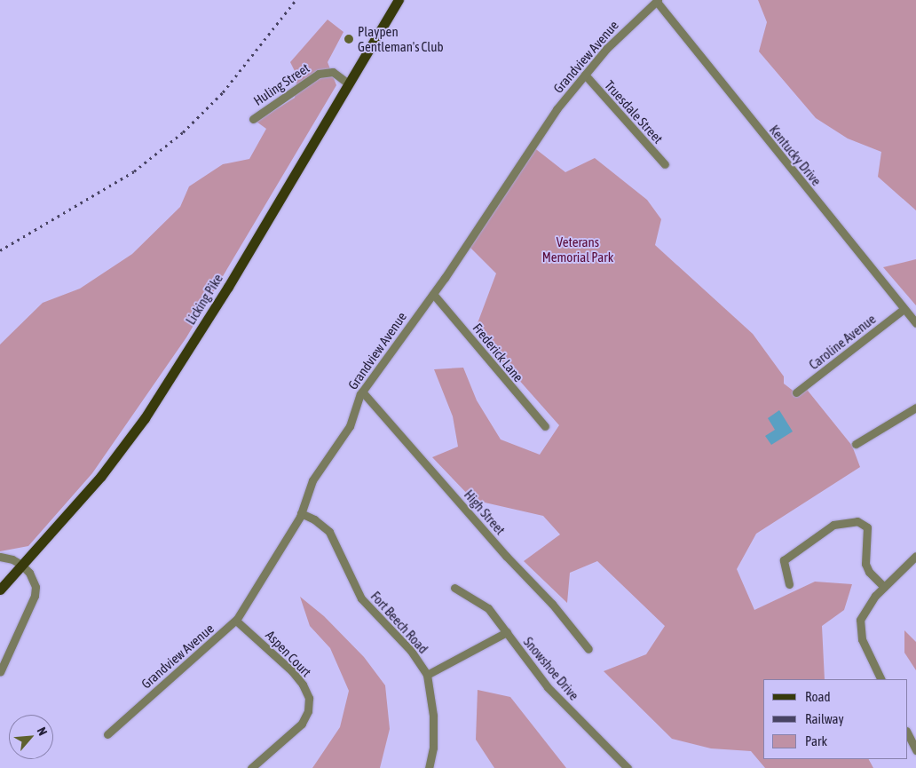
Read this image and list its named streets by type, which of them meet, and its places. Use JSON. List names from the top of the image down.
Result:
{
  "streets": {
    "main road": ["Licking Pike"],
    "street": [
      "Grandview Avenue",
      "Huling Street",
      "Truesdale Street",
      "Kentucky Drive",
      "Caroline Avenue",
      "Frederick Lane",
      "High Street",
      "Fort Beech Road",
      "Aspen Court",
      "Snowshoe Drive"
    ]
  },
  "crossings": [
    ["Grandview Avenue", "Truesdale Street"],
    ["Grandview Avenue", "Kentucky Drive"],
    ["Grandview Avenue", "Frederick Lane"],
    ["Grandview Avenue", "High Street"],
    ["Grandview Avenue", "Fort Beech Road"],
    ["Grandview Avenue", "Aspen Court"],
    ["Huling Street", "Licking Pike"],
    ["Kentucky Drive", "Caroline Avenue"]
  ],
  "parks": ["Veterans Memorial Park"],
  "places": ["Playpen Gentleman's Club"],
  "legend": ["Road", "Railway", "Park"],
  "north": "top right"
}
